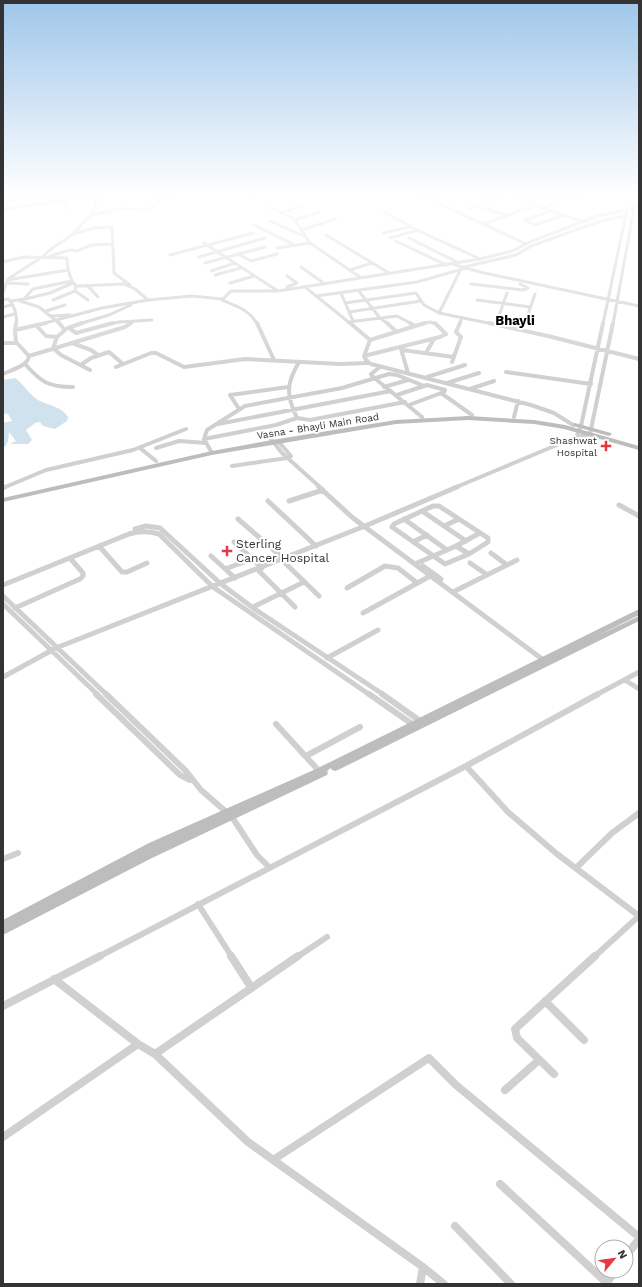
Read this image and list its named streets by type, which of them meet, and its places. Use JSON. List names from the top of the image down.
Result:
{
  "streets": {
    "main road": ["Vasna - Bhayli Main Road"]
  },
  "districts": ["Bhayli"],
  "places": {
    "health": ["Shashwat Hospital", "Sterling Cancer Hospital"]
  },
  "north": "top right"
}
